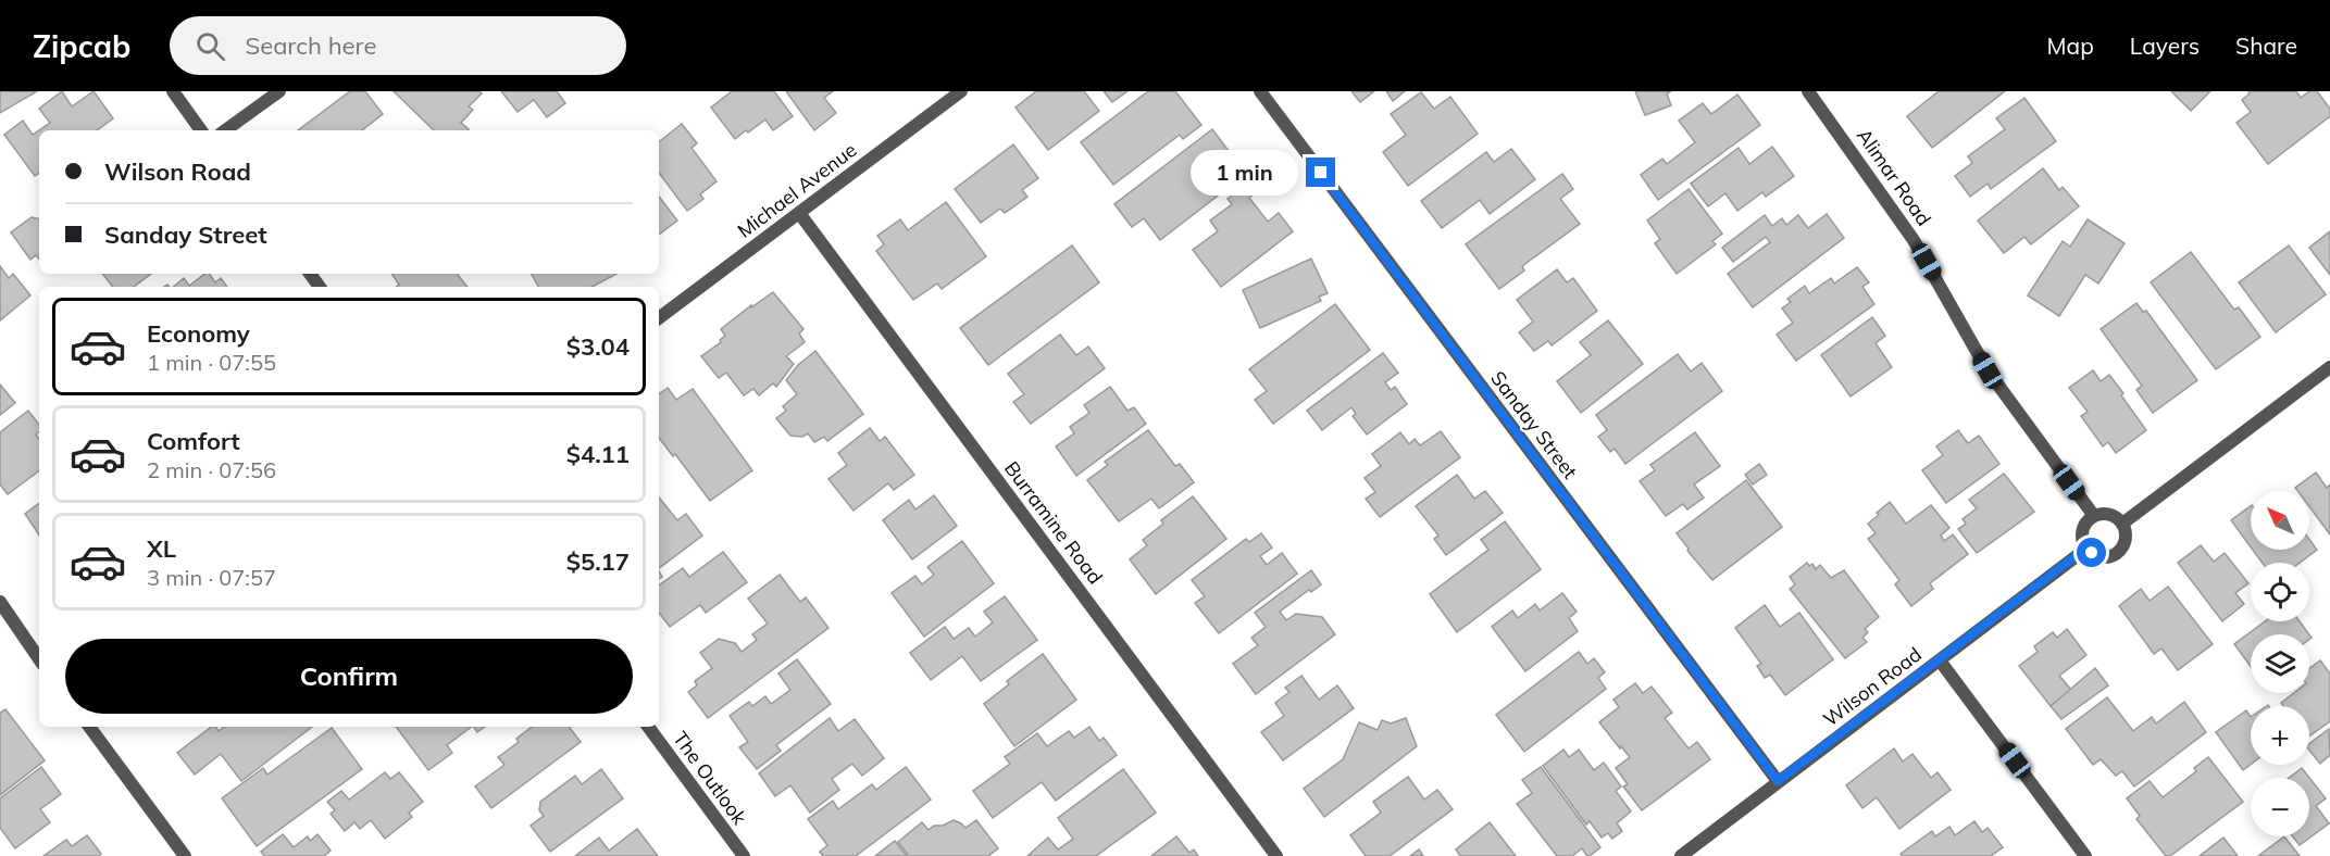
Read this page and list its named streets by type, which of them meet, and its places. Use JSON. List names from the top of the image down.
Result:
{
  "streets": {
    "street": [
      "Alimar Road",
      "Michael Avenue",
      "Sanday Street",
      "Burramine Road",
      "Wilson Road",
      "The Outlook"
    ]
  },
  "crossings": [
    ["Alimar Road", "Wilson Road"],
    ["Michael Avenue", "Burramine Road"],
    ["Sanday Street", "Wilson Road"]
  ],
  "north": "top left",
  "page": {
    "header": "Zipcab",
    "search": "Search here",
    "nav": ["Map", "Layers", "Share"],
    "banner": ["Wilson Road", "Sanday Street"],
    "bubble": "1 min",
    "list": [
      {
        "name": "Economy",
        "note": "1 min · 07:55",
        "value": "$3.04"
      },
      {
        "name": "Comfort",
        "note": "2 min · 07:56",
        "value": "$4.11"
      },
      {
        "name": "XL",
        "note": "3 min · 07:57",
        "value": "$5.17"
      }
    ],
    "map_buttons": ["+", "−"],
    "buttons": "Confirm"
  }
}
